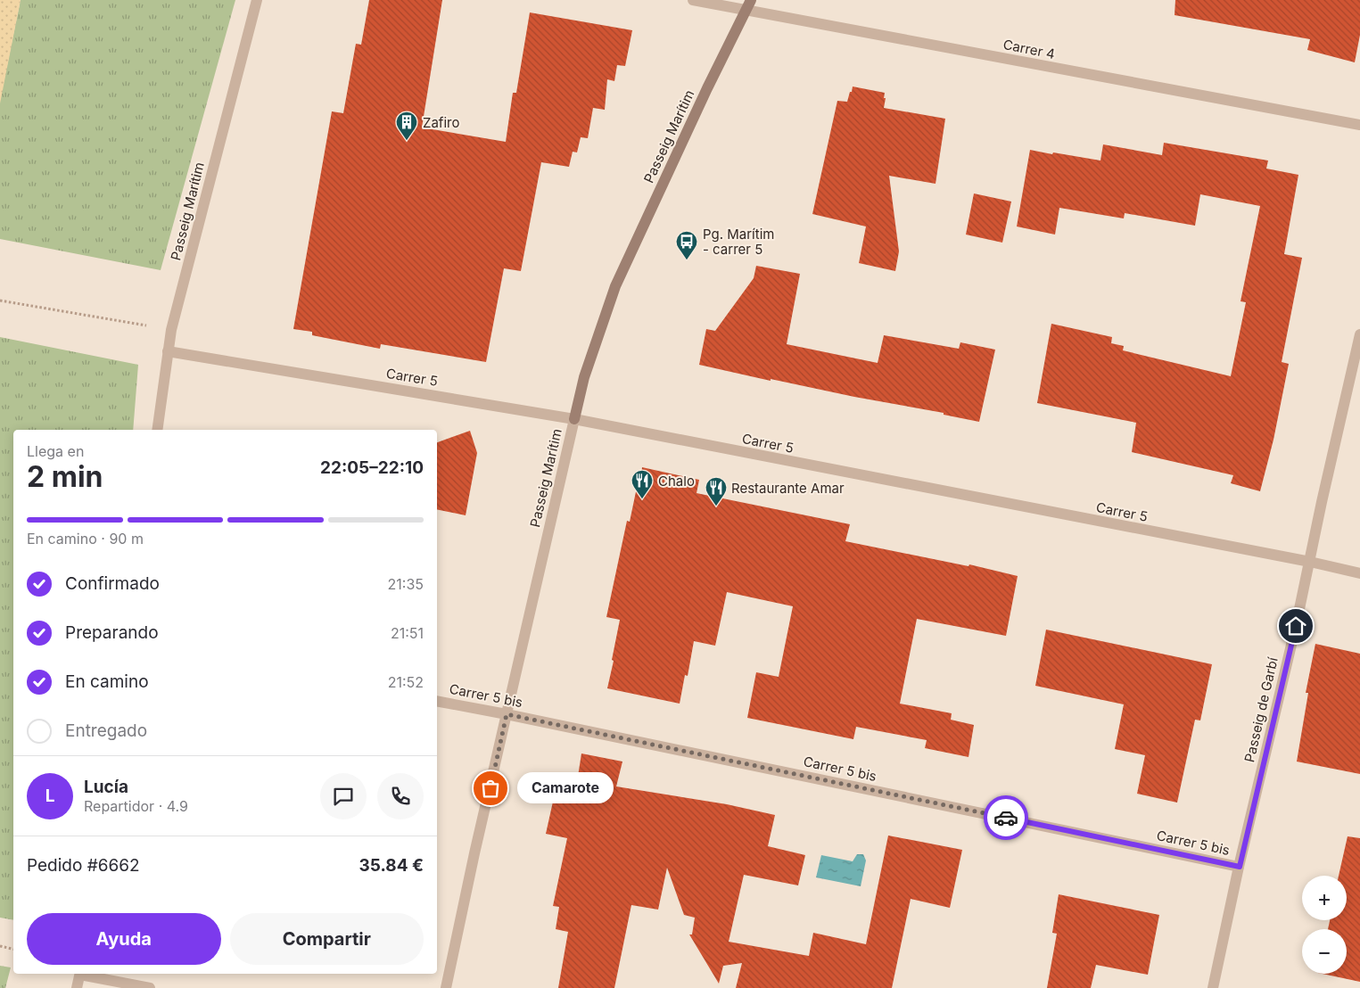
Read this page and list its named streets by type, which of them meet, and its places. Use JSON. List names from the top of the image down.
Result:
{
  "streets": {
    "street": [
      "Carrer 4",
      "Passeig Marítim",
      "Carrer 5",
      "Carrer 5 bis",
      "Passeig de Garbí"
    ]
  },
  "crossings": [
    ["Carrer 4", "Passeig Marítim"],
    ["Passeig Marítim", "Carrer 5"],
    ["Passeig Marítim", "Carrer 5 bis"],
    ["Carrer 5", "Passeig de Garbí"],
    ["Carrer 5 bis", "Passeig de Garbí"]
  ],
  "places": {
    "building": ["Zafiro"],
    "bus stop": ["Pg. Marítim - carrer 5"],
    "restaurant": ["Chalo", "Restaurante Amar"],
    "other": ["Camarote"]
  },
  "page": {
    "heading": ["2 min", "Llega en", "22:05–22:10"],
    "panel": [
      "Lucía",
      "Repartidor · 4.9",
      "Pedido #6662",
      "35.84 €"
    ],
    "bar": "En camino · 90 m",
    "list": [
      ["Confirmado", "21:35"],
      ["Preparando", "21:51"],
      ["En camino", "21:52"],
      "Entregado"
    ],
    "bubble": "Camarote",
    "round": "L",
    "map_buttons": ["+", "−"],
    "buttons": ["Ayuda", "Compartir"]
  }
}
